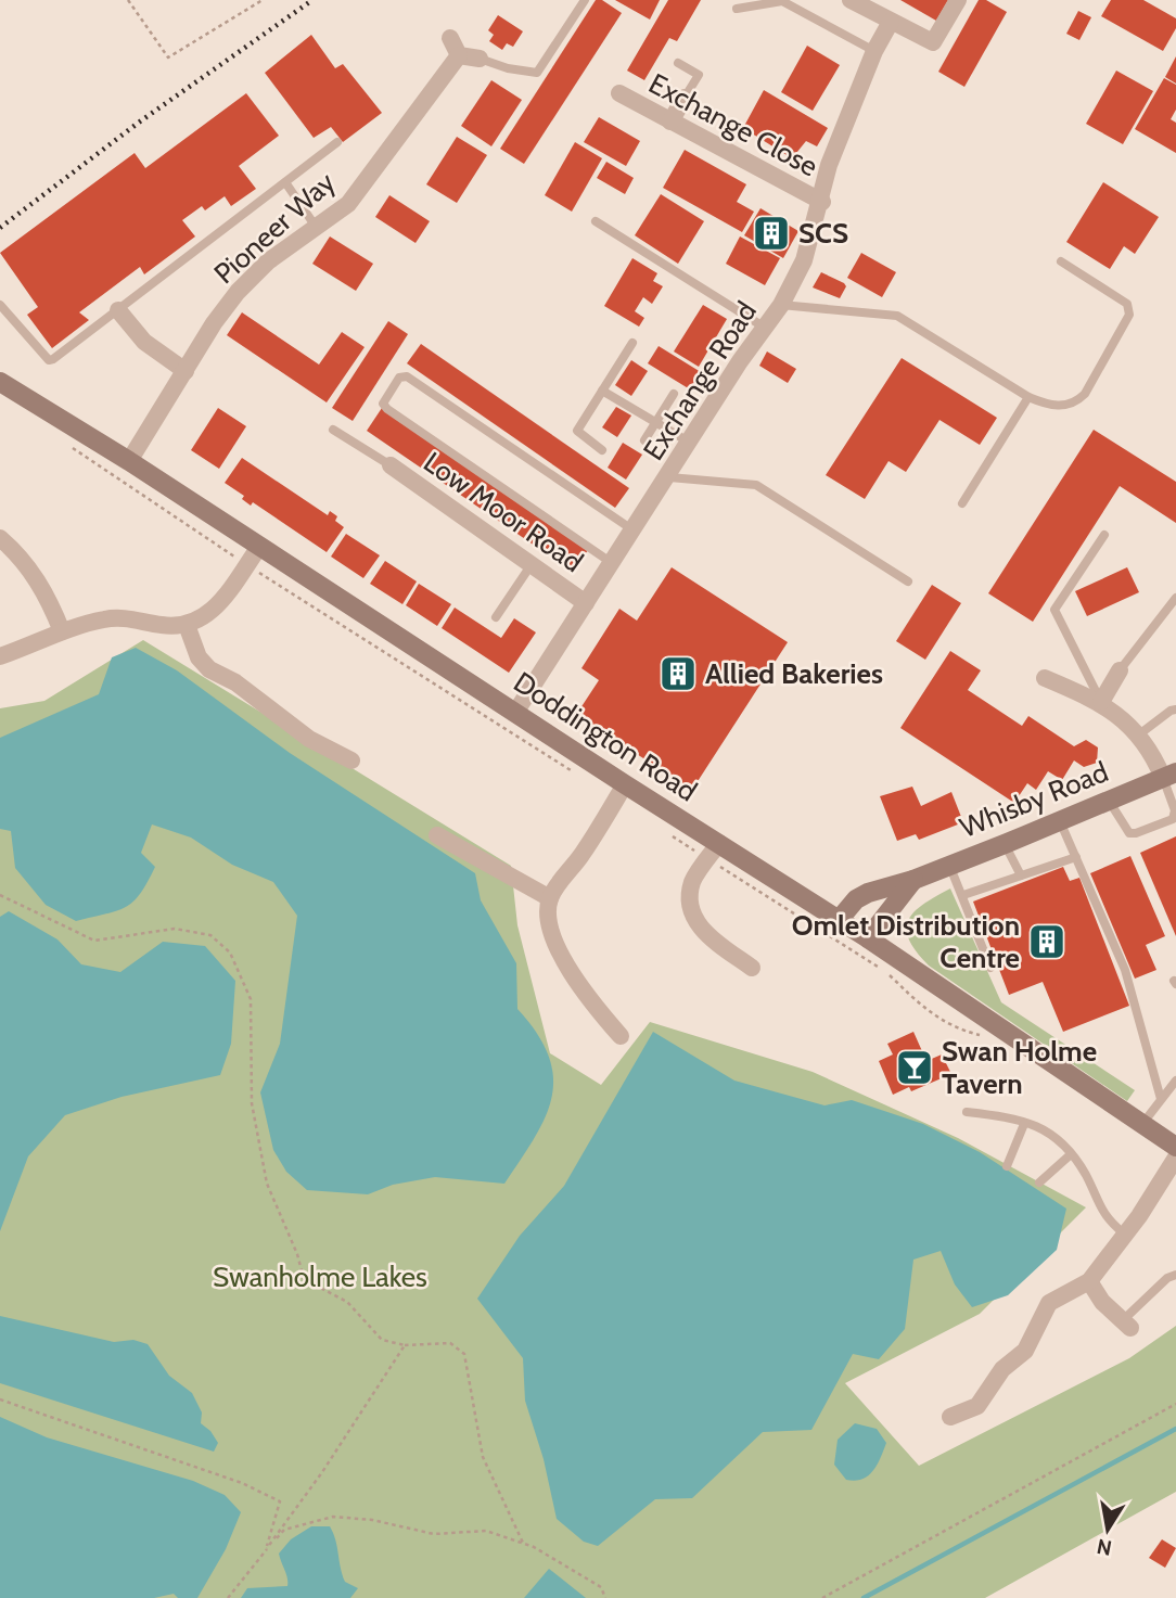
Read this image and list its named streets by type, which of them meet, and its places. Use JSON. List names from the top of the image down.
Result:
{
  "streets": {
    "main road": ["Doddington Road", "Whisby Road"],
    "street": [
      "Exchange Close",
      "Pioneer Way",
      "Exchange Road",
      "Low Moor Road"
    ]
  },
  "crossings": [
    ["Exchange Close", "Exchange Road"],
    ["Pioneer Way", "Doddington Road"],
    ["Exchange Road", "Low Moor Road"],
    ["Exchange Road", "Doddington Road"],
    ["Doddington Road", "Whisby Road"]
  ],
  "parks": ["Swanholme Lakes"],
  "places": {
    "building": ["SCS", "Allied Bakeries", "Omlet Distribution Centre"],
    "bar": ["Swan Holme Tavern"]
  },
  "north": "bottom"
}
